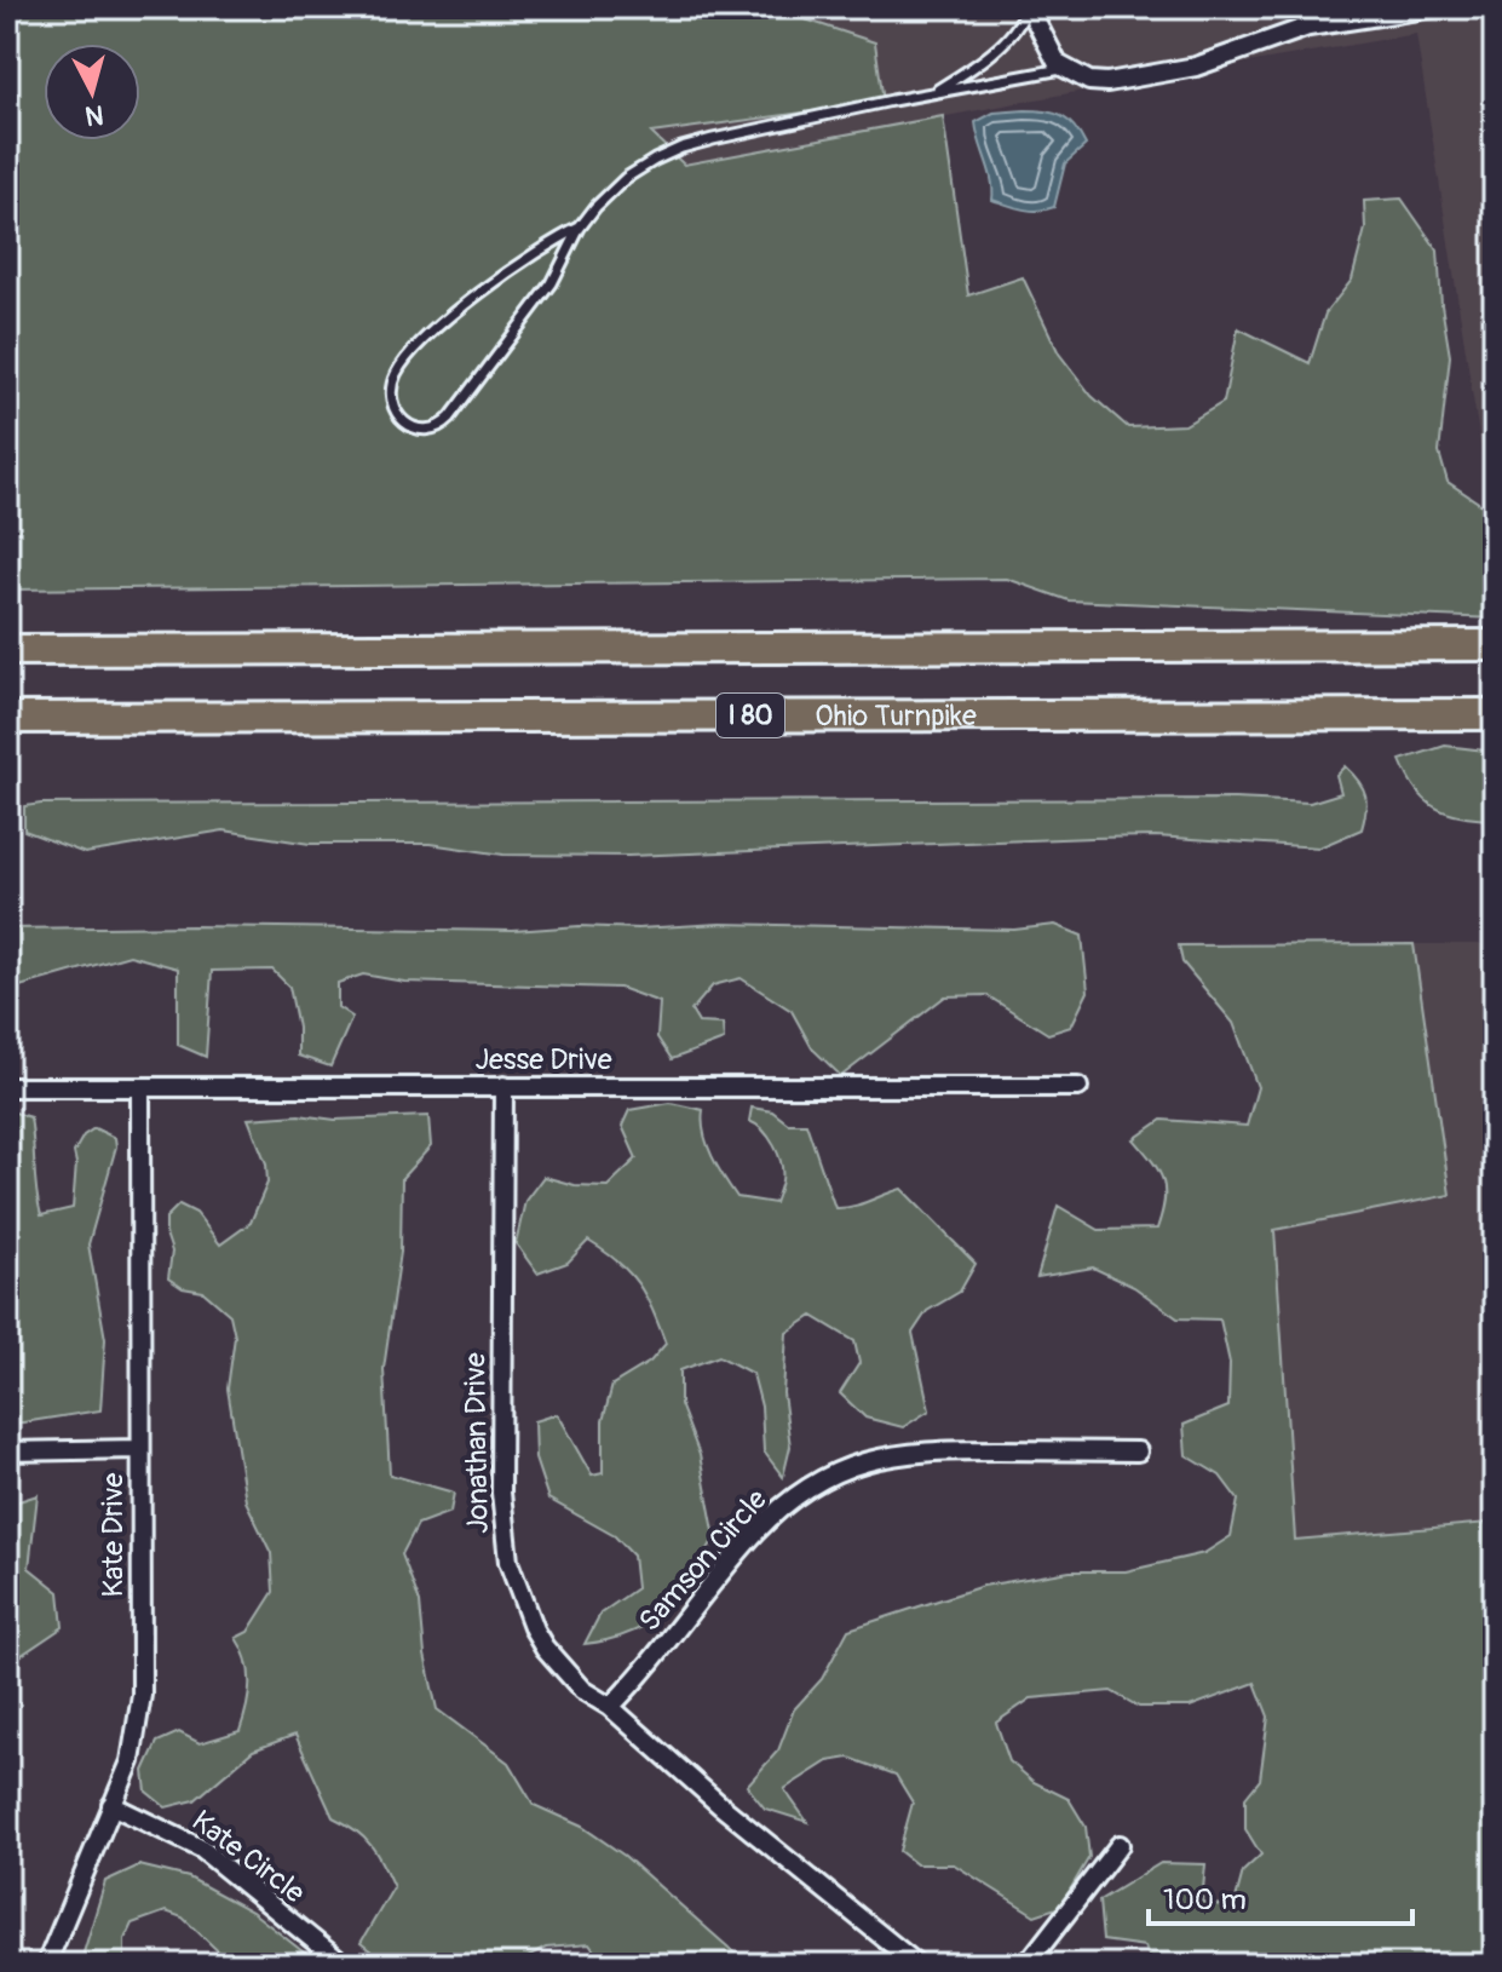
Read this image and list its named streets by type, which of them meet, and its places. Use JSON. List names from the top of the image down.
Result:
{
  "streets": {
    "highway": ["I 80", "Ohio Turnpike"],
    "street": [
      "Jesse Drive",
      "Jonathan Drive",
      "Kate Drive",
      "Samson Circle",
      "Kate Circle"
    ]
  },
  "crossings": [
    ["Jesse Drive", "Jonathan Drive"],
    ["Jesse Drive", "Kate Drive"],
    ["Jonathan Drive", "Samson Circle"],
    ["Kate Drive", "Kate Circle"]
  ],
  "scale_bar": "100 m",
  "north": "bottom"
}
